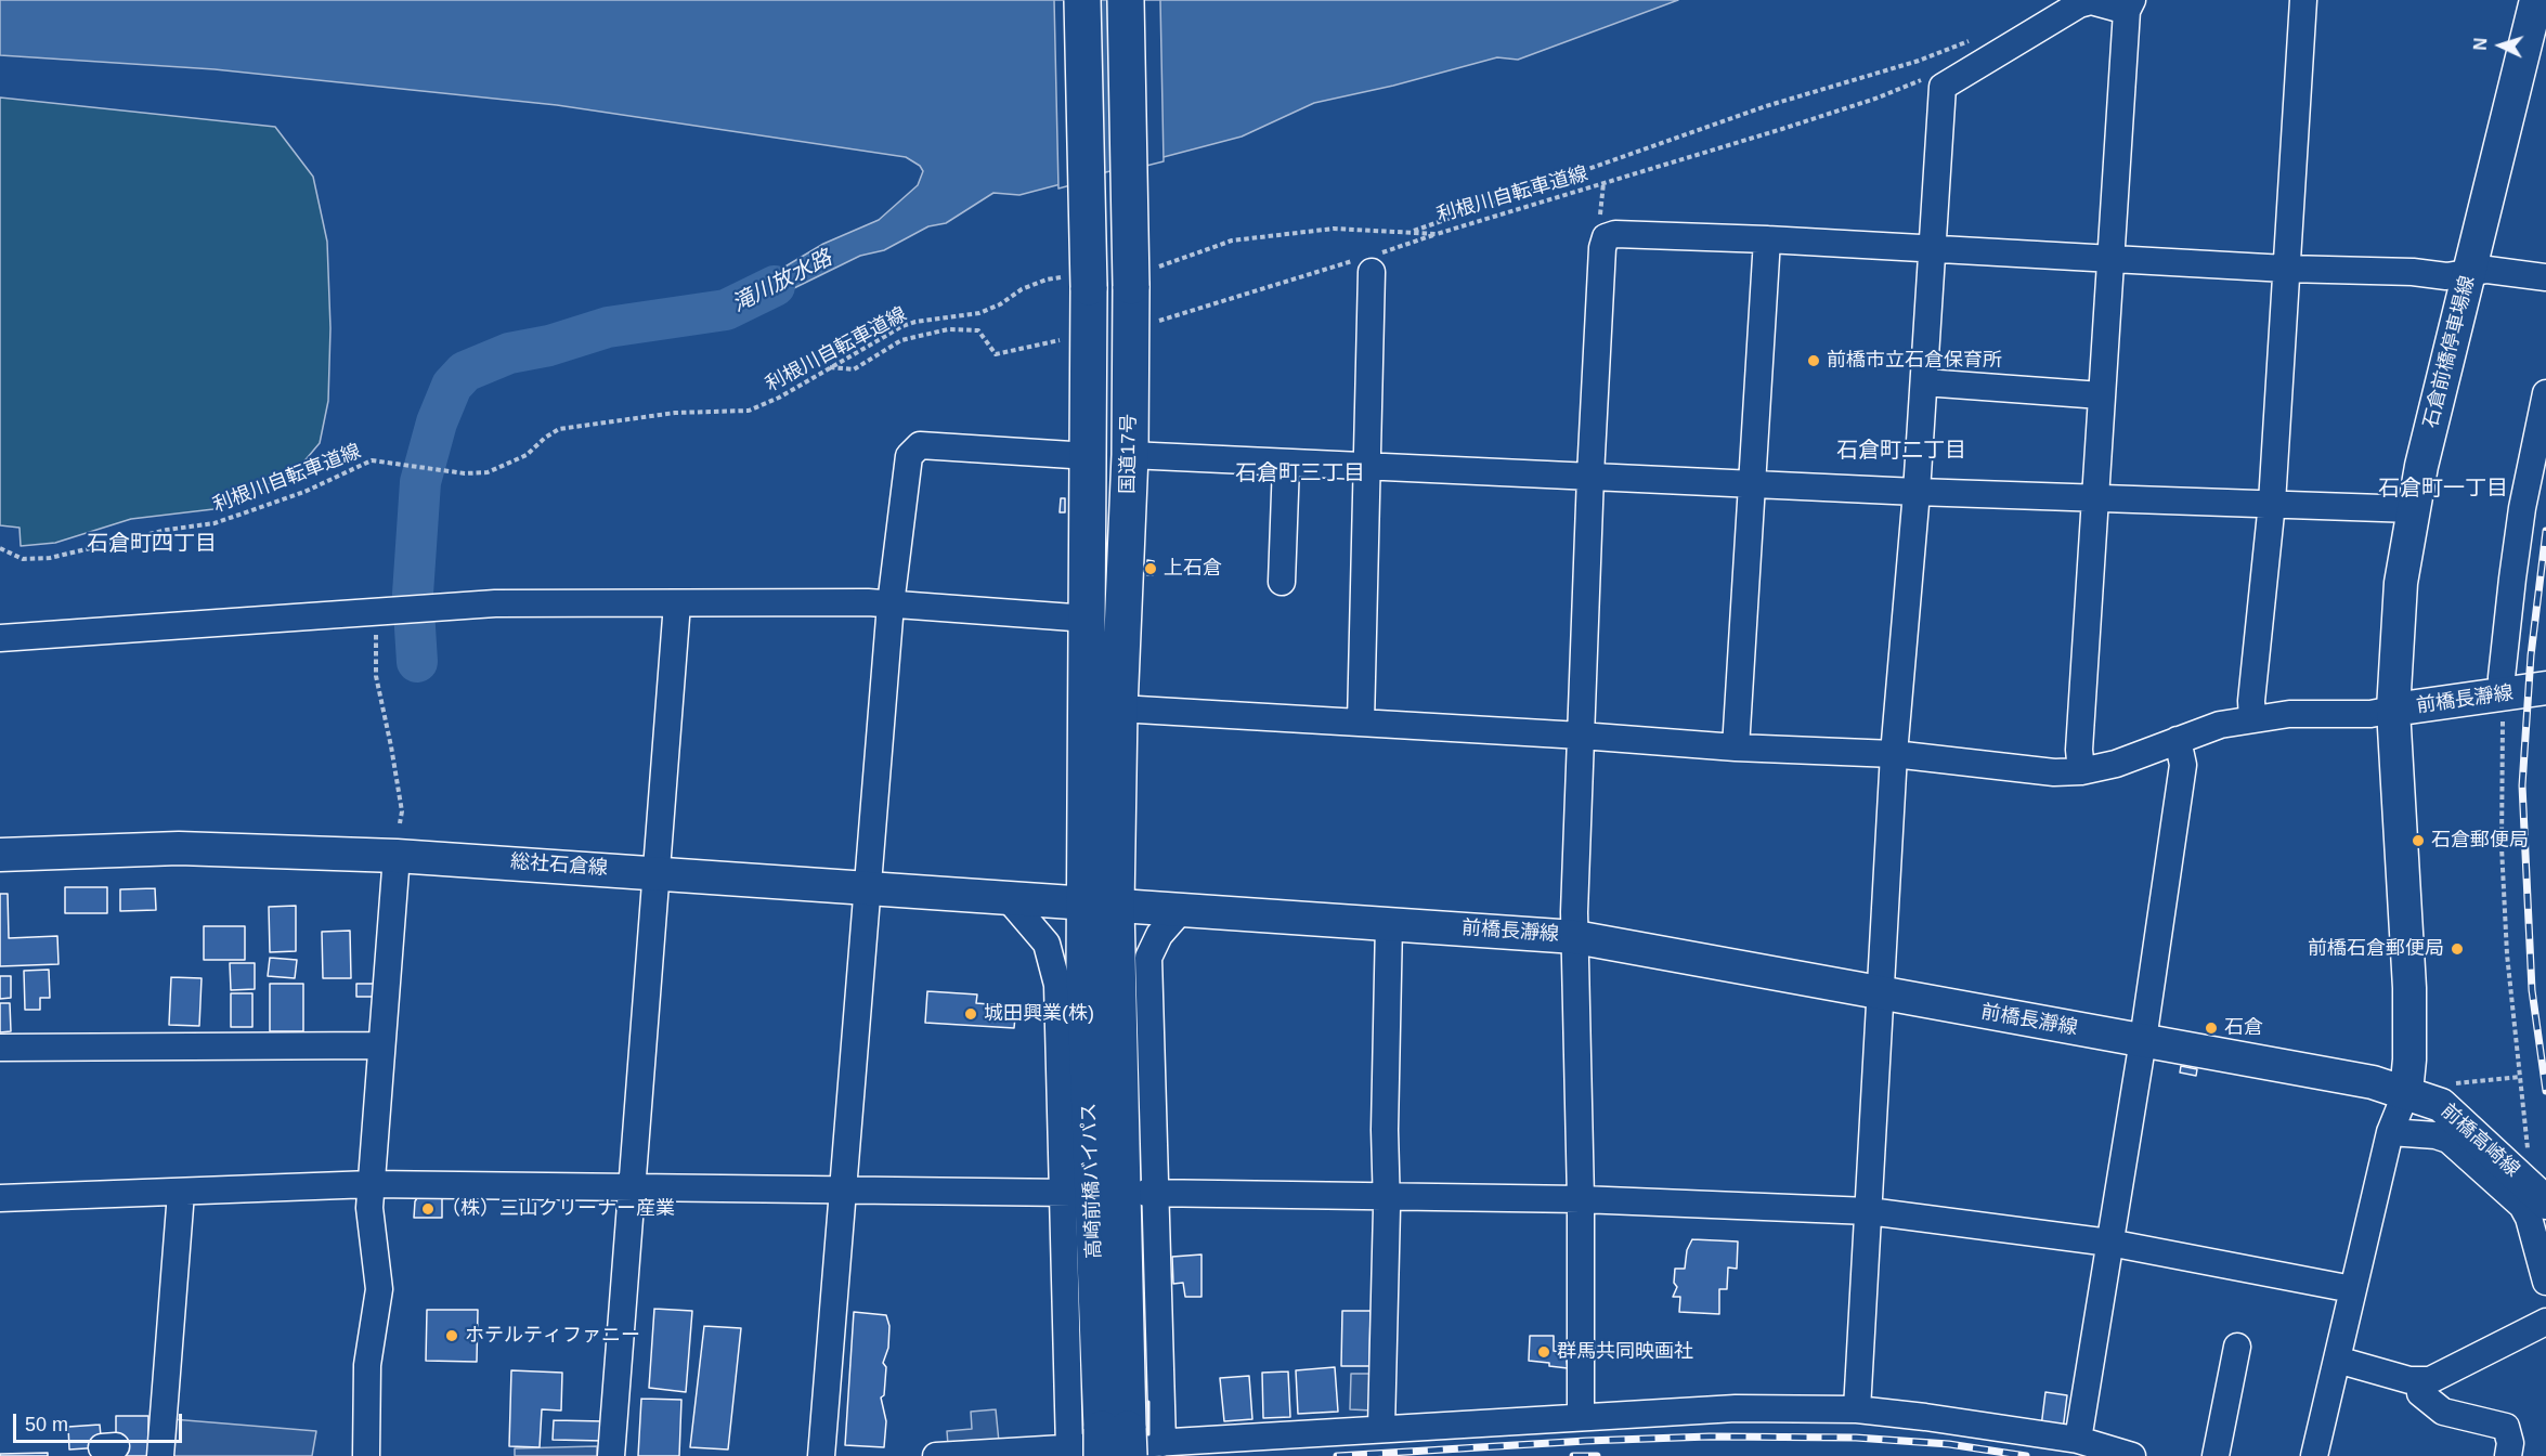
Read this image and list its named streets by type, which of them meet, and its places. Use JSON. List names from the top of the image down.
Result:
{
  "streets": {
    "highway": ["国道17号", "高崎前橋バイパス"],
    "main road": [
      "石倉前橋停車場線",
      "前橋長瀞線",
      "総社石倉線",
      "前橋高崎線"
    ],
    "path": ["利根川自転車道線"]
  },
  "crossings": [
    ["利根川自転車道線", "国道17号"],
    ["石倉前橋停車場線", "前橋長瀞線"],
    ["国道17号", "前橋長瀞線"],
    ["国道17号", "総社石倉線"],
    ["国道17号", "高崎前橋バイパス"],
    ["前橋長瀞線", "総社石倉線"],
    ["前橋長瀞線", "前橋高崎線"],
    ["前橋長瀞線", "高崎前橋バイパス"],
    ["総社石倉線", "高崎前橋バイパス"]
  ],
  "districts": [
    "石倉町二丁目",
    "石倉町三丁目",
    "石倉町一丁目",
    "石倉町四丁目"
  ],
  "water": ["滝川放水路"],
  "places": [
    "前橋市立石倉保育所",
    "上石倉",
    "石倉郵便局",
    "前橋石倉郵便局",
    "城田興業(株)",
    "石倉",
    "（株）三山クリーナー産業",
    "ホテルティファニー",
    "群馬共同映画社"
  ],
  "scale_bar": "50 m",
  "north": "left"
}
